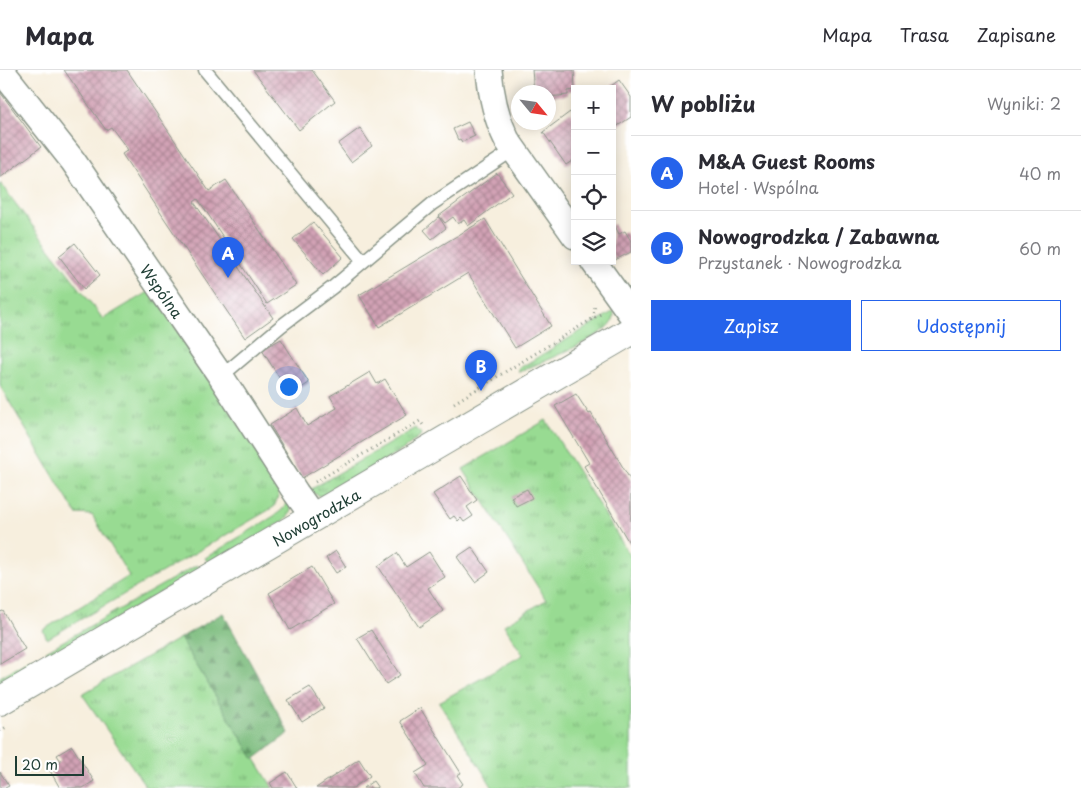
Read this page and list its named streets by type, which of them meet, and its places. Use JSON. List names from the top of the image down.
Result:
{
  "streets": {
    "street": ["Wspólna", "Nowogrodzka"]
  },
  "crossings": [
    ["Wspólna", "Nowogrodzka"]
  ],
  "scale_bar": "20 m",
  "north": "bottom right",
  "page": {
    "header": "Mapa",
    "nav": ["Mapa", "Trasa", "Zapisane"],
    "heading": ["W pobliżu", "Wyniki: 2"],
    "map_buttons": ["+", "−"],
    "list": [
      {
        "mark": "A",
        "name": "M&A Guest Rooms",
        "note": "Hotel · Wspólna",
        "value": "40 m"
      },
      {
        "mark": "B",
        "name": "Nowogrodzka / Zabawna",
        "note": "Przystanek · Nowogrodzka",
        "value": "60 m"
      }
    ],
    "pins": ["A", "B"],
    "buttons": ["Zapisz", "Udostępnij"],
    "scale": "20 m"
  }
}
